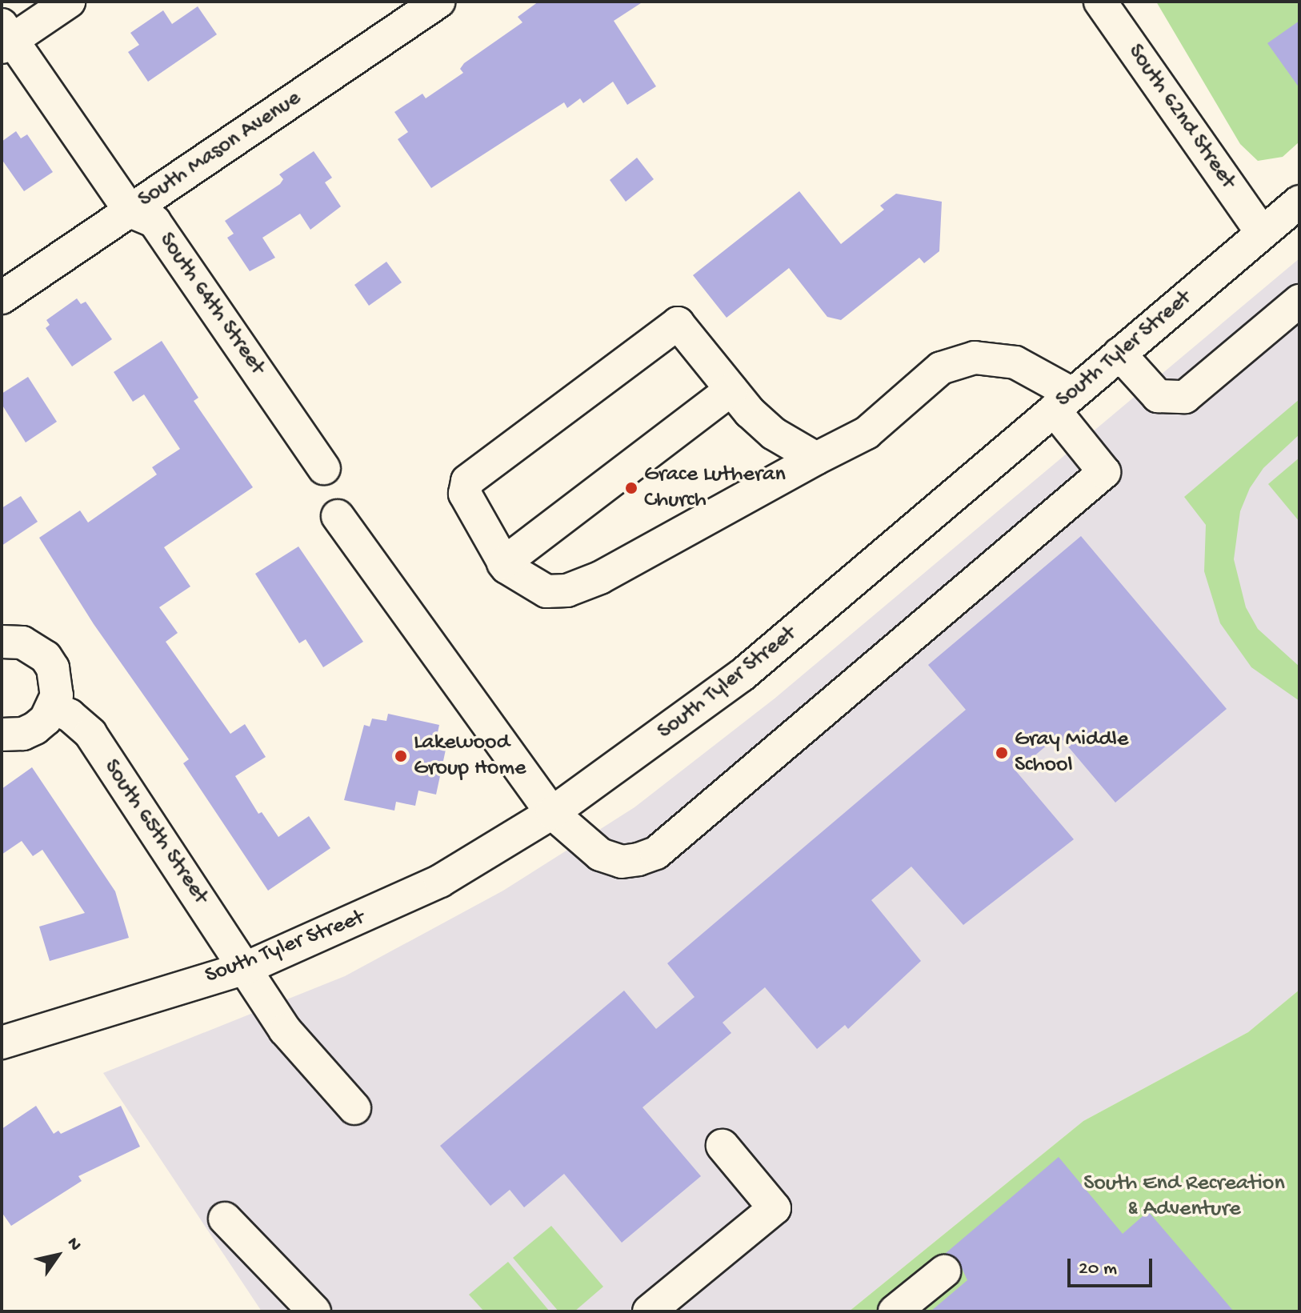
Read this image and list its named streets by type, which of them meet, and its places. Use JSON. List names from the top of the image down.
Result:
{
  "streets": {
    "street": [
      "South 62nd Street",
      "South Mason Avenue",
      "South 64th Street",
      "South Tyler Street",
      "South 65th Street"
    ]
  },
  "crossings": [
    ["South 62nd Street", "South Tyler Street"],
    ["South Mason Avenue", "South 64th Street"],
    ["South Tyler Street", "South 65th Street"]
  ],
  "parks": ["South End Recreation & Adventure"],
  "places": ["Grace Lutheran Church", "Gray Middle School", "Lakewood Group Home"],
  "scale_bar": "20 m",
  "north": "top right"
}
